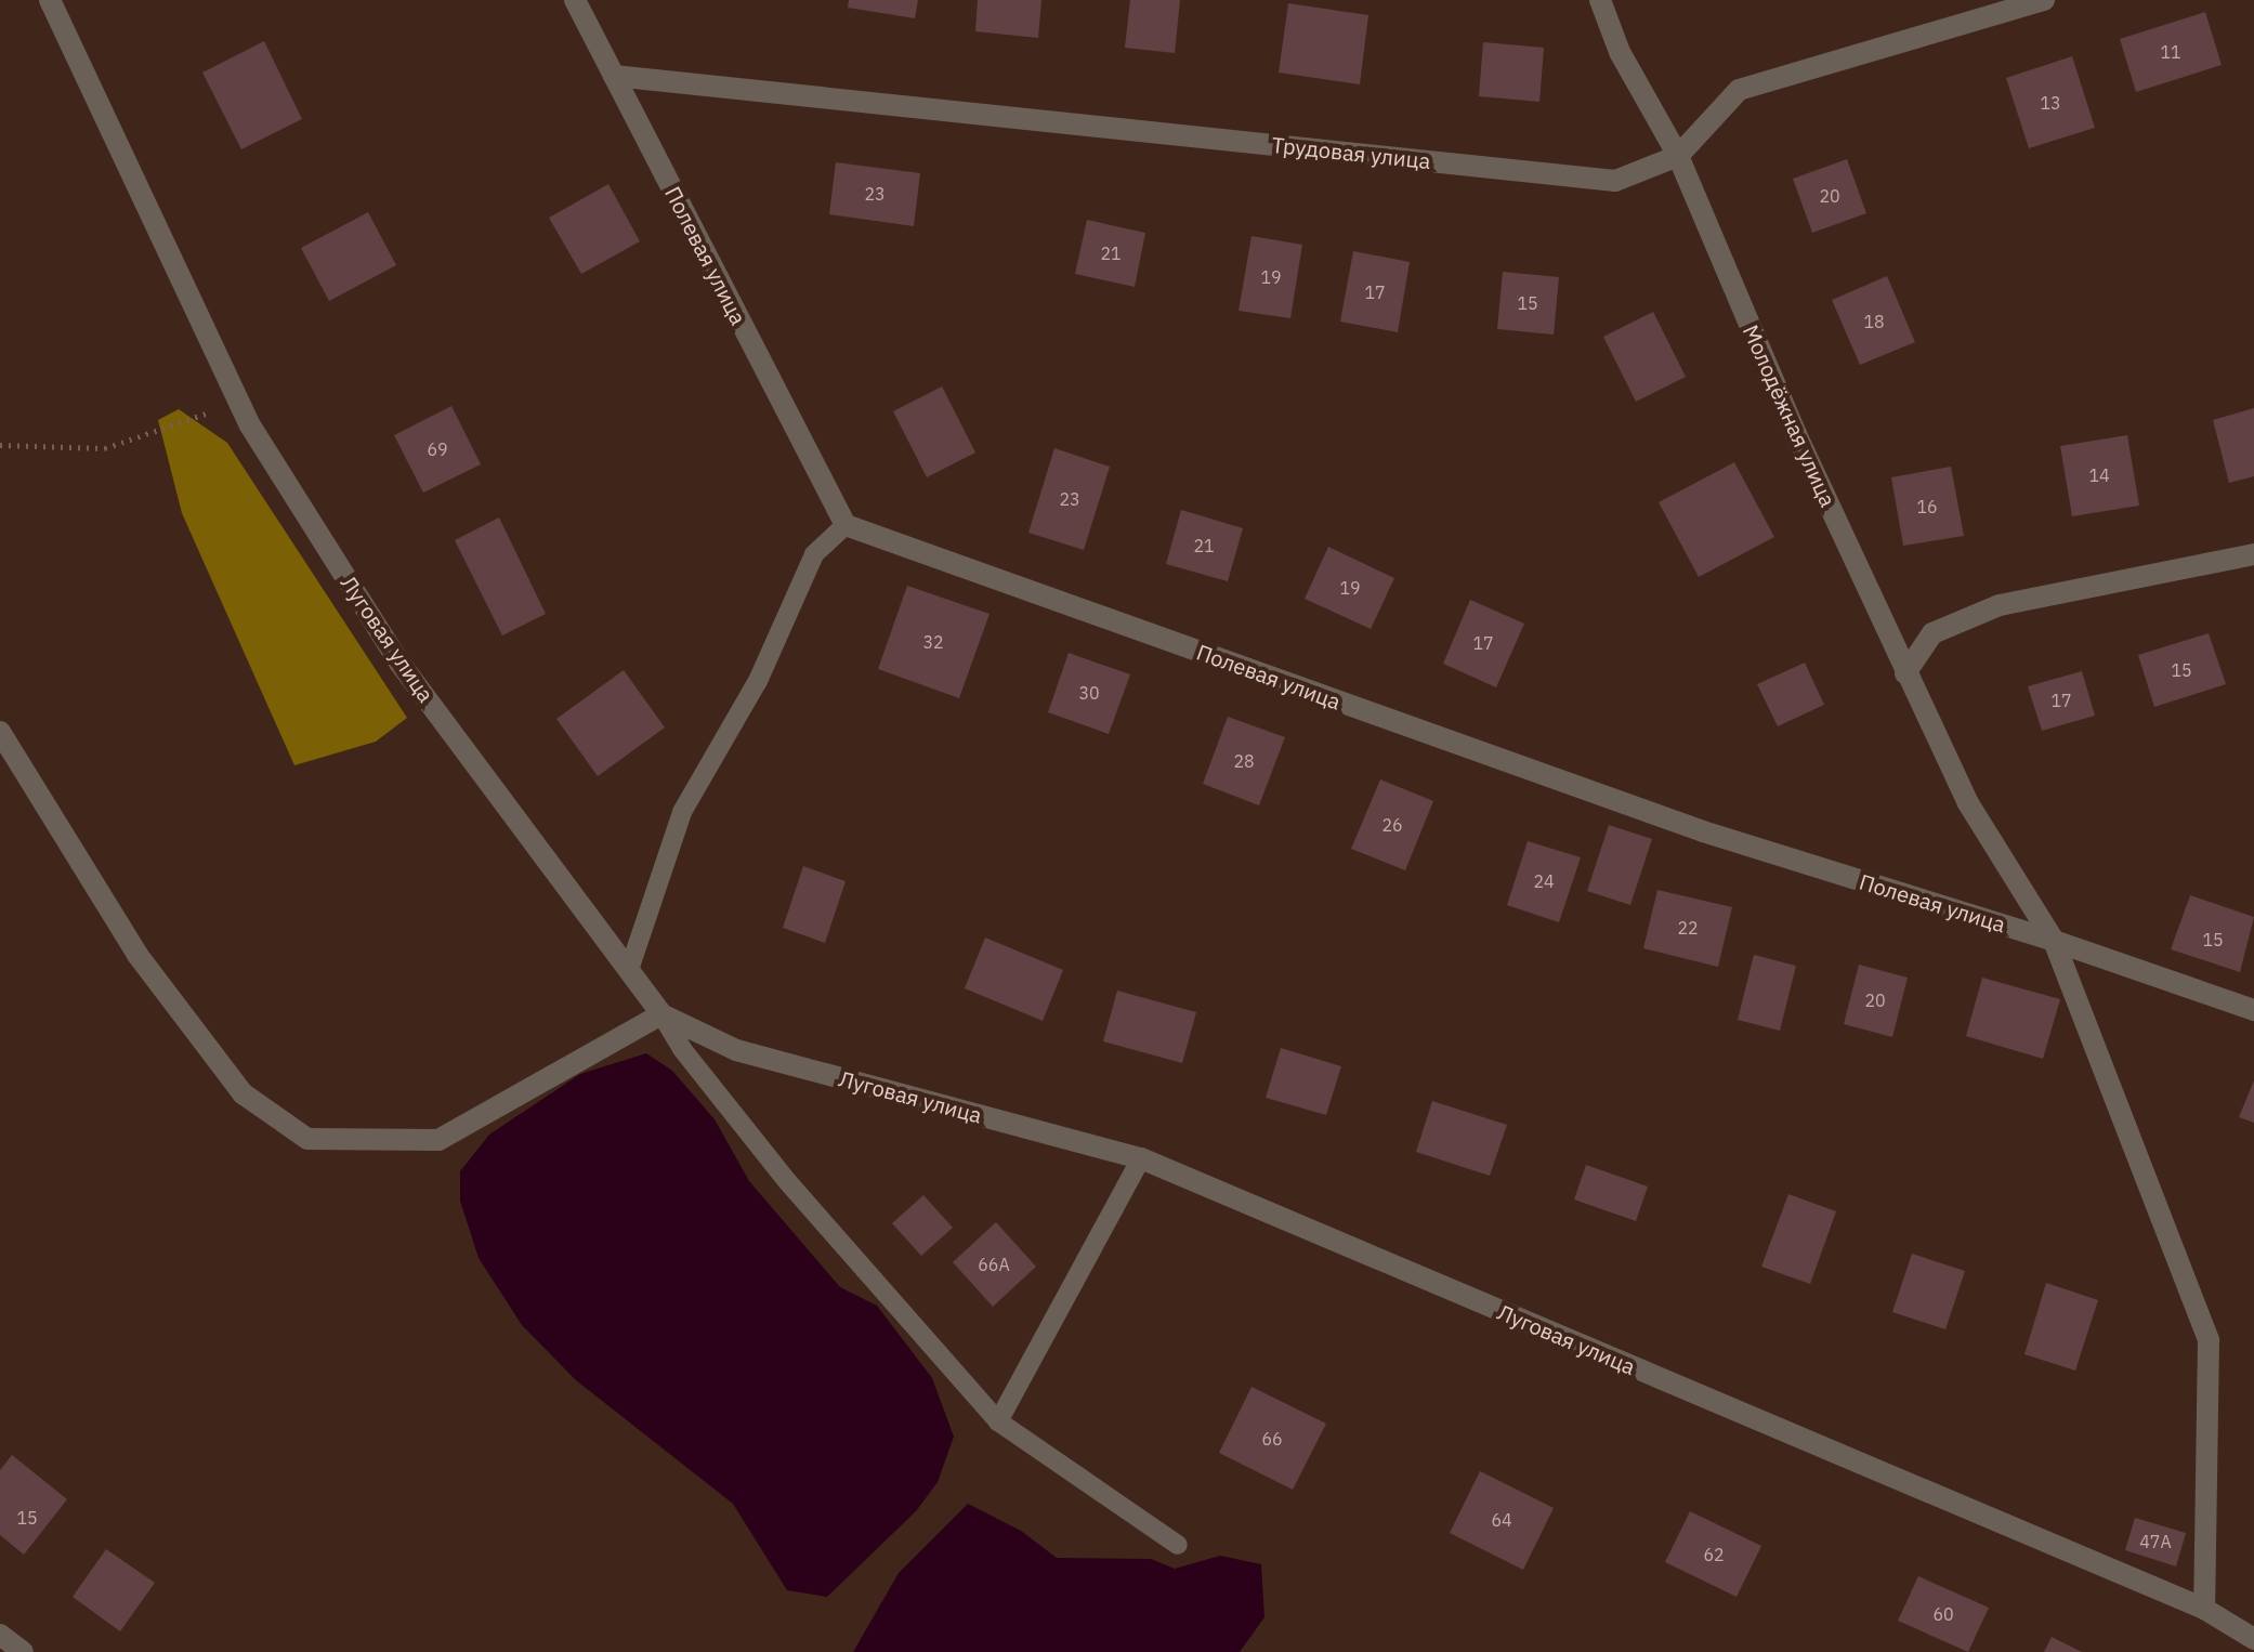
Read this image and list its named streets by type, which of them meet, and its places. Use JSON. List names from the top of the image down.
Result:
{
  "streets": {
    "street": [
      "Трудовая улица",
      "Полевая улица",
      "Молодёжная улица",
      "Луговая улица"
    ]
  },
  "crossings": [
    ["Трудовая улица", "Полевая улица"],
    ["Трудовая улица", "Молодёжная улица"],
    ["Полевая улица", "Молодёжная улица"],
    ["Молодёжная улица", "Луговая улица"]
  ],
  "house_numbers": [
    "11",
    "13",
    "23",
    "20",
    "21",
    "19",
    "17",
    "15",
    "18",
    "69",
    "14",
    "23",
    "16",
    "21",
    "19",
    "32",
    "17",
    "15",
    "30",
    "17",
    "28",
    "26",
    "24",
    "22",
    "15",
    "20",
    "66А",
    "66",
    "15",
    "64",
    "47А",
    "62",
    "60"
  ]
}
